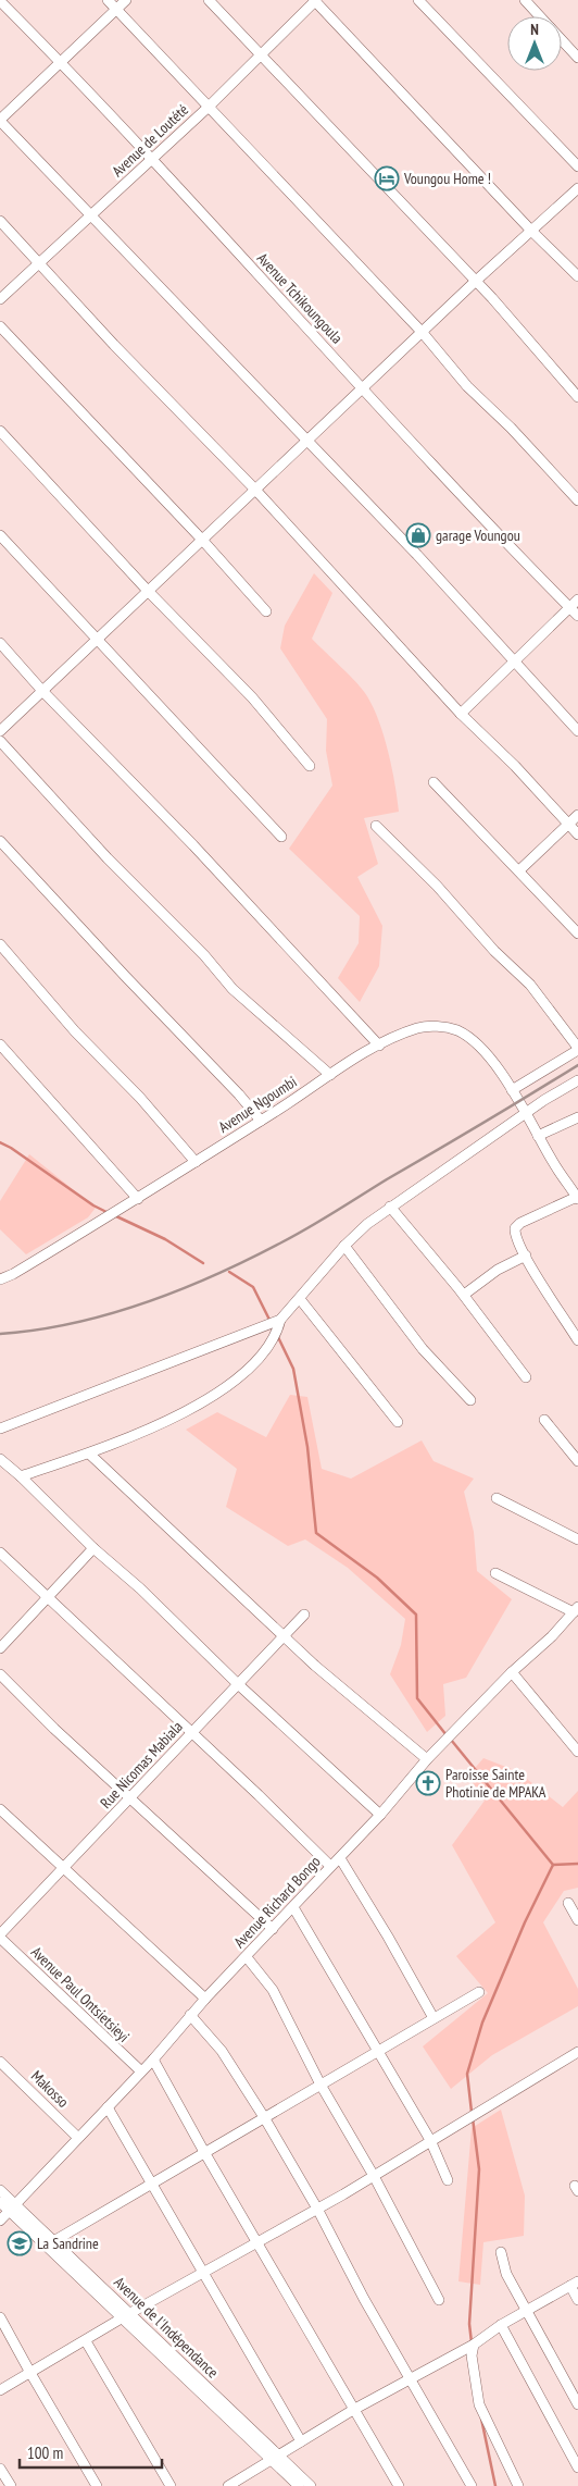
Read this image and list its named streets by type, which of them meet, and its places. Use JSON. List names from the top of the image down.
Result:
{
  "streets": {
    "street": [
      "Avenue de Loutété",
      "Avenue Tchikoungoula",
      "Avenue Ngoumbi",
      "Rue Nicomas Mabiala",
      "Avenue Richard Bongo",
      "Avenue Paul Ontsietsieyi",
      "Makosso",
      "Avenue de l'Indépendance"
    ]
  },
  "crossings": [
    ["Avenue de Loutété", "Avenue Tchikoungoula"],
    ["Rue Nicomas Mabiala", "Avenue Paul Ontsietsieyi"],
    ["Avenue Richard Bongo", "Avenue Paul Ontsietsieyi"],
    ["Avenue Richard Bongo", "Makosso"],
    ["Avenue Richard Bongo", "Avenue de l'Indépendance"]
  ],
  "places": {
    "hotel": ["Voungou Home !"],
    "shop": ["garage Voungou"],
    "church": ["Paroisse Sainte Photinie de MPAKA"],
    "school or university": ["La Sandrine"]
  },
  "scale_bar": "100 m",
  "north": "top"
}
